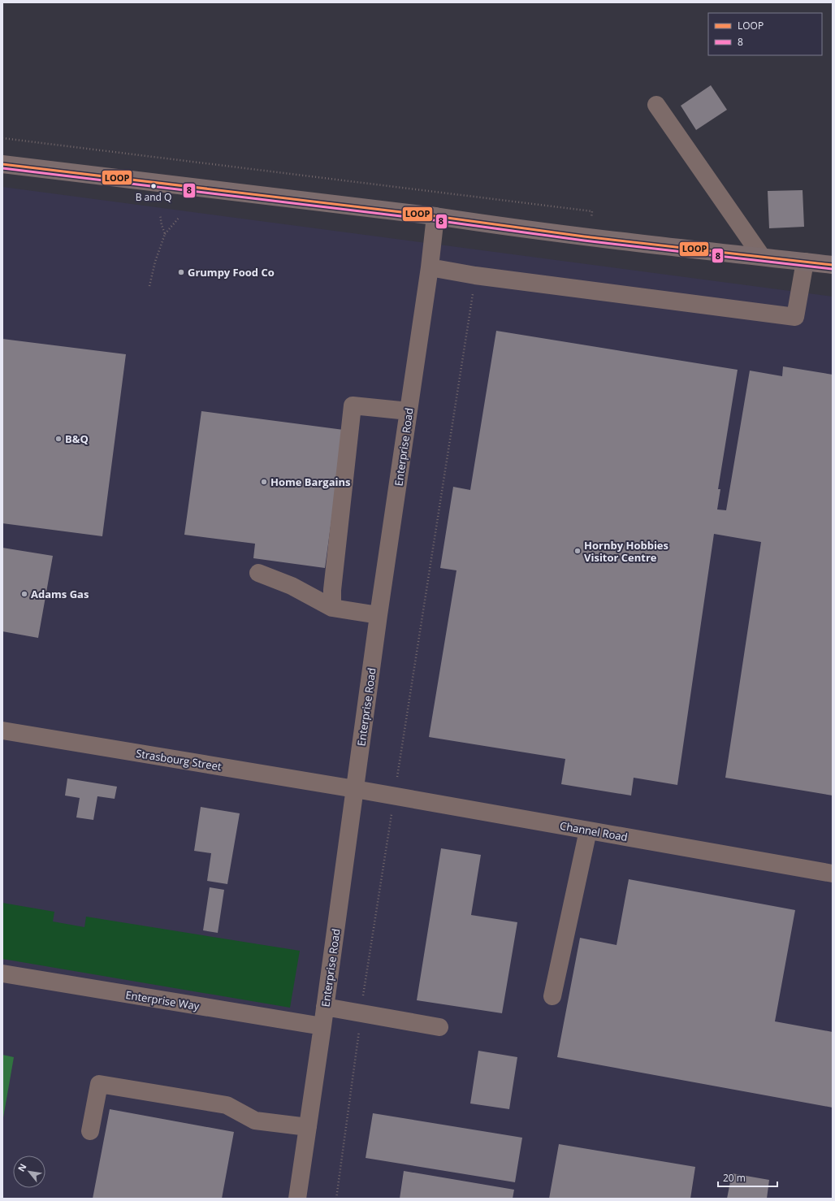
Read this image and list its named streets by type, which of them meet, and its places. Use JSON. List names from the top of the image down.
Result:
{
  "streets": {
    "street": [
      "Enterprise Road",
      "Strasbourg Street",
      "Channel Road",
      "Enterprise Way"
    ]
  },
  "crossings": [
    ["Enterprise Road", "Strasbourg Street"],
    ["Enterprise Road", "Channel Road"],
    ["Enterprise Road", "Enterprise Way"],
    ["Strasbourg Street", "Channel Road"]
  ],
  "places": [
    "B and Q",
    "Grumpy Food Co",
    "B&Q",
    "Home Bargains",
    "Hornby Hobbies Visitor Centre",
    "Adams Gas"
  ],
  "lines": ["transit line LOOP", "transit line 8"],
  "legend": ["LOOP", "8"],
  "scale_bar": "20 m",
  "north": "top left"
}
